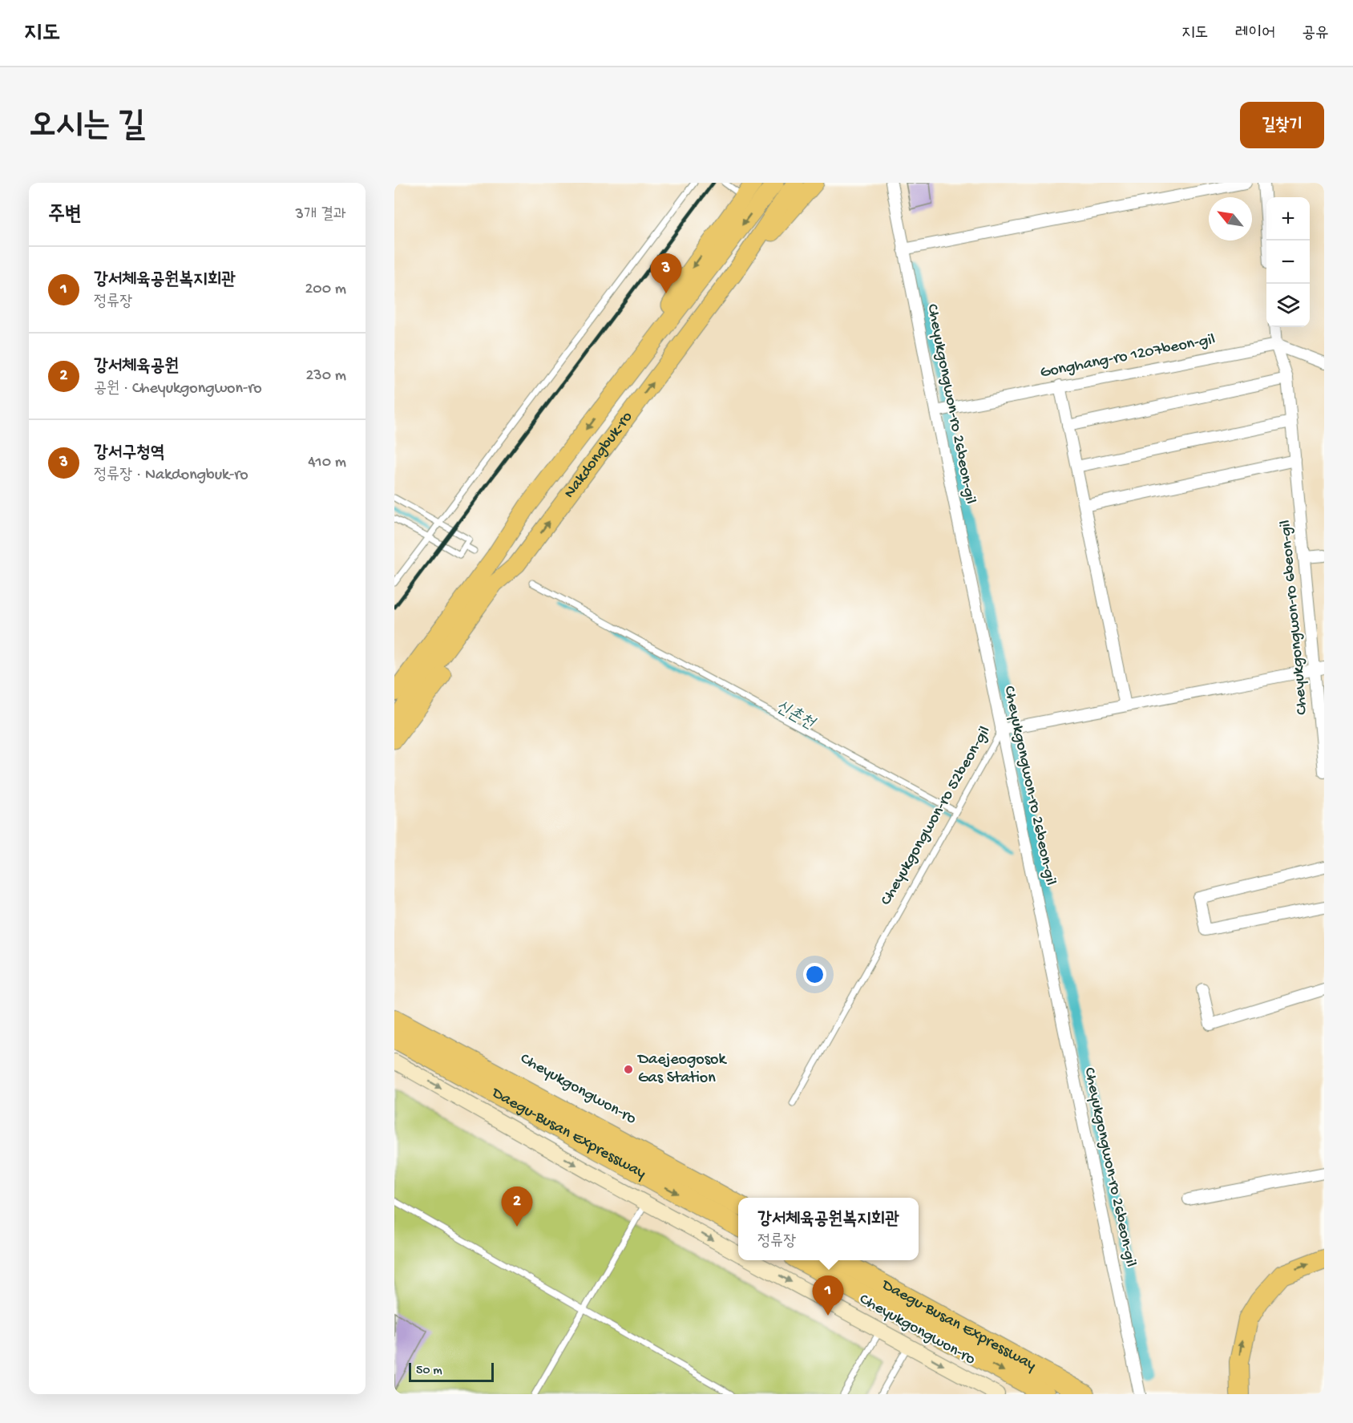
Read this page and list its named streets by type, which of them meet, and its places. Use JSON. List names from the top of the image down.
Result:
{
  "streets": {
    "highway": ["Daegu-Busan Expressway"],
    "main road": ["Nakdongbuk-ro", "Cheyukgongwon-ro"],
    "street": [
      "Gonghang-ro 1207beon-gil",
      "Cheyukgongwon-ro 26beon-gil",
      "Cheyukgongwon-ro 6beon-gil",
      "Cheyukgongwon-ro 52beon-gil"
    ]
  },
  "crossings": [
    ["Gonghang-ro 1207beon-gil", "Cheyukgongwon-ro 26beon-gil"],
    ["Gonghang-ro 1207beon-gil", "Cheyukgongwon-ro 6beon-gil"],
    ["Cheyukgongwon-ro 26beon-gil", "Cheyukgongwon-ro 52beon-gil"],
    ["Cheyukgongwon-ro 6beon-gil", "Cheyukgongwon-ro 52beon-gil"]
  ],
  "water": ["신촌천"],
  "places": ["Daejeogosok Gas Station"],
  "scale_bar": "50 m",
  "north": "top left",
  "page": {
    "header": "지도",
    "nav": ["지도", "레이어", "공유"],
    "buttons": "길찾기",
    "title": "오시는 길",
    "heading": ["주변", "3개 결과"],
    "map_buttons": ["+", "−"],
    "list": [
      {
        "mark": "1",
        "name": "강서체육공원복지회관",
        "note": "정류장",
        "value": "200 m"
      },
      {
        "mark": "2",
        "name": "강서체육공원",
        "note": "공원 · Cheyukgongwon-ro",
        "value": "230 m"
      },
      {
        "mark": "3",
        "name": "강서구청역",
        "note": "정류장 · Nakdongbuk-ro",
        "value": "410 m"
      }
    ],
    "pins": ["3", "2", "1"],
    "popup": ["강서체육공원복지회관", "정류장"],
    "scale": "50 m"
  }
}
